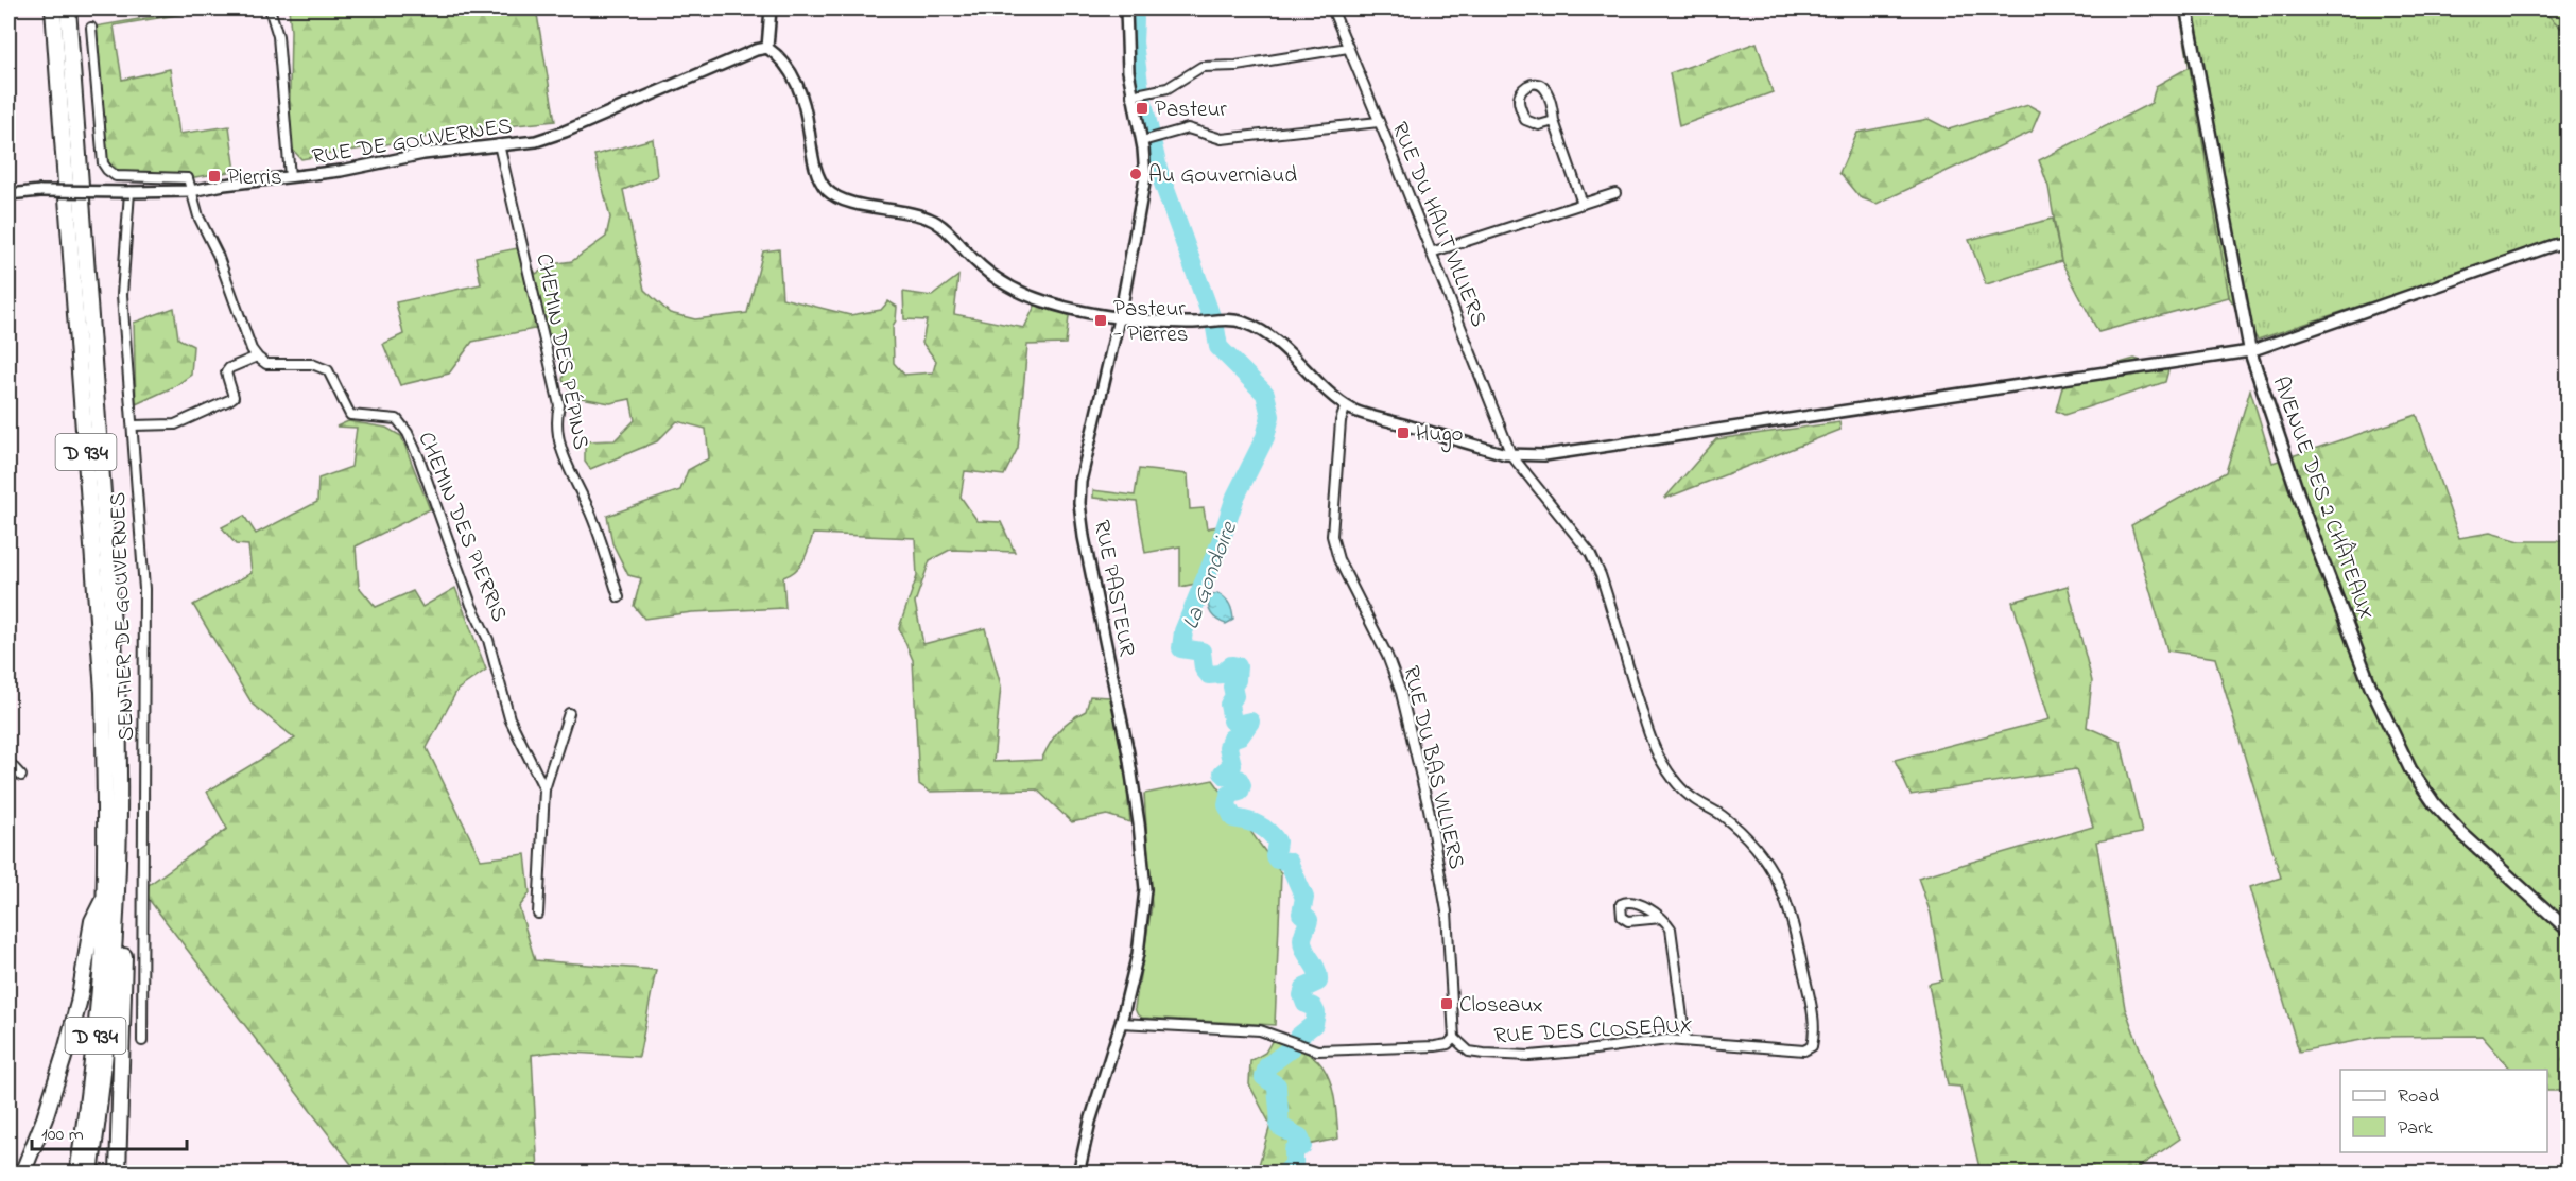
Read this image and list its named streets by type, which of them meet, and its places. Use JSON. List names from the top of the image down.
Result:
{
  "streets": {
    "highway": ["D 934"],
    "main road": ["AVENUE DES 2 CHÂTEAUX"],
    "street": [
      "RUE DE GOUVERNES",
      "RUE DU HAUT VILLIERS",
      "CHEMIN DES PÉPINS",
      "CHEMIN DES PIERRIS",
      "RUE PASTEUR",
      "SENTIER DE GOUVERNES",
      "RUE DU BAS VILLIERS",
      "RUE DES CLOSEAUX"
    ]
  },
  "crossings": [
    ["RUE DE GOUVERNES", "CHEMIN DES PÉPINS"],
    ["RUE DE GOUVERNES", "SENTIER DE GOUVERNES"],
    ["RUE DU HAUT VILLIERS", "RUE DES CLOSEAUX"],
    ["RUE DU BAS VILLIERS", "RUE DES CLOSEAUX"]
  ],
  "water": ["La Gondoire"],
  "places": {
    "transit": [
      "Pasteur",
      "Pierris",
      "Pasteur - Pierres",
      "Hugo",
      "Closeaux"
    ],
    "other": ["Au Gouverniaud"]
  },
  "legend": ["Road", "Park"],
  "scale_bar": "100 m"
}
